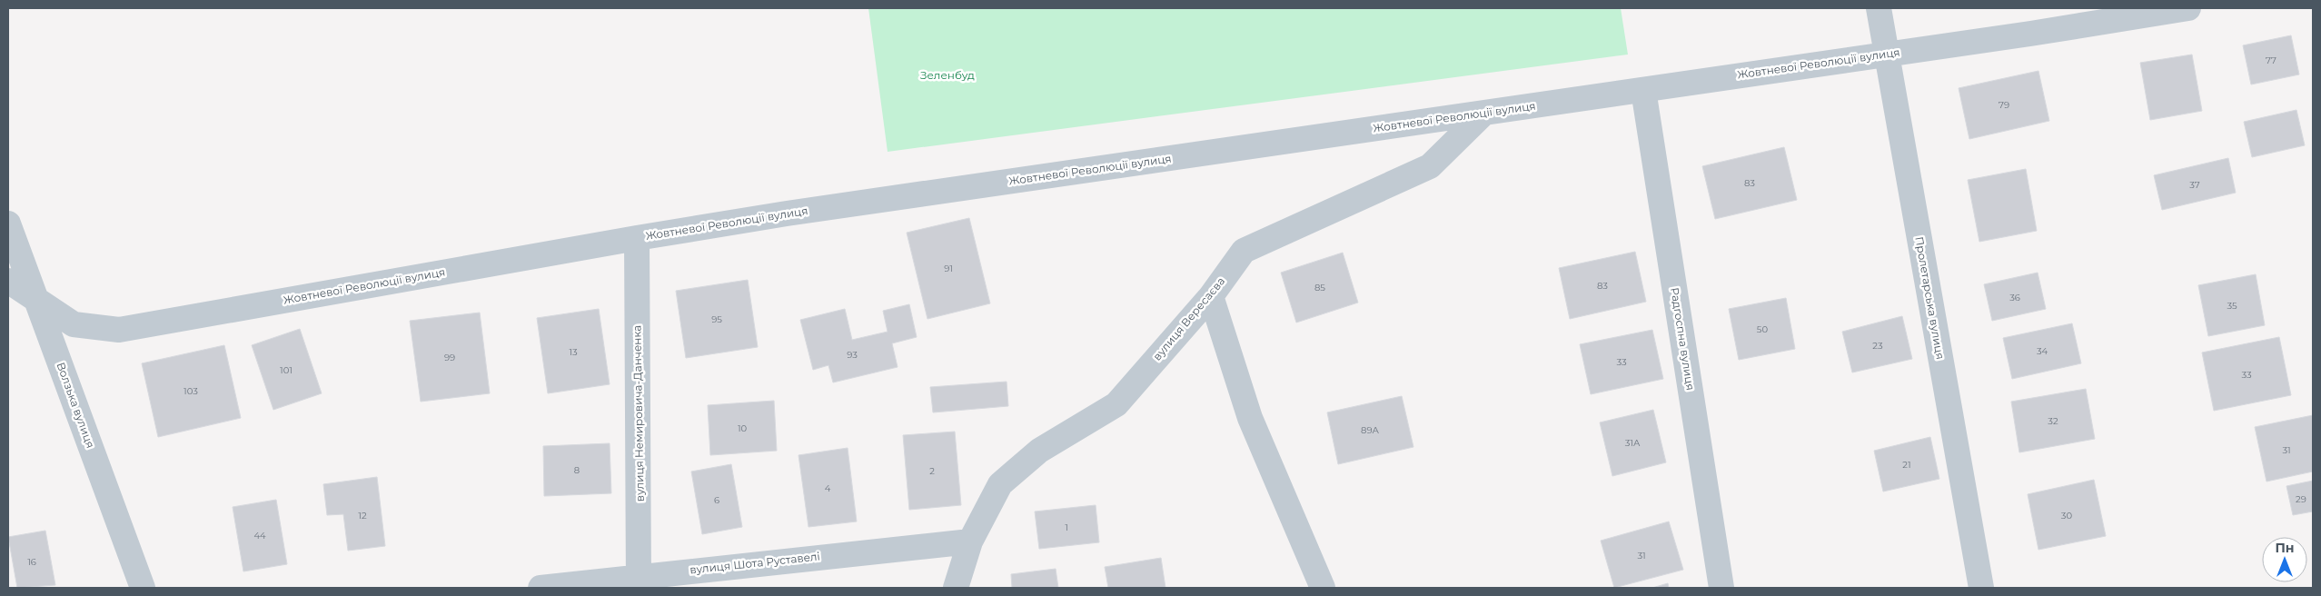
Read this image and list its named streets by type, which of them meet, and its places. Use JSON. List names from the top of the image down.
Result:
{
  "streets": {
    "street": [
      "Жовтневої Революції вулиця",
      "Пролетарська вулиця",
      "вулиця Вересаєва",
      "Радгоспна вулиця",
      "Волзька вулиця",
      "вулиця Немировича-Данченка",
      "вулиця Шота Руставелі"
    ]
  },
  "crossings": [
    ["Жовтневої Революції вулиця", "Пролетарська вулиця"],
    ["Жовтневої Революції вулиця", "вулиця Вересаєва"],
    ["Жовтневої Революції вулиця", "Радгоспна вулиця"],
    ["Жовтневої Революції вулиця", "Волзька вулиця"],
    ["Жовтневої Революції вулиця", "вулиця Немировича-Данченка"],
    ["вулиця Вересаєва", "вулиця Шота Руставелі"],
    ["вулиця Немировича-Данченка", "вулиця Шота Руставелі"]
  ],
  "parks": ["Зеленбуд"],
  "house_numbers": [
    "77",
    "79",
    "83",
    "37",
    "91",
    "83",
    "85",
    "36",
    "35",
    "95",
    "50",
    "23",
    "34",
    "13",
    "93",
    "99",
    "33",
    "101",
    "33",
    "103",
    "32",
    "10",
    "89А",
    "31А",
    "31",
    "21",
    "8",
    "2",
    "4",
    "29",
    "6",
    "12",
    "30",
    "1",
    "44",
    "31",
    "16"
  ],
  "north": "top"
}
